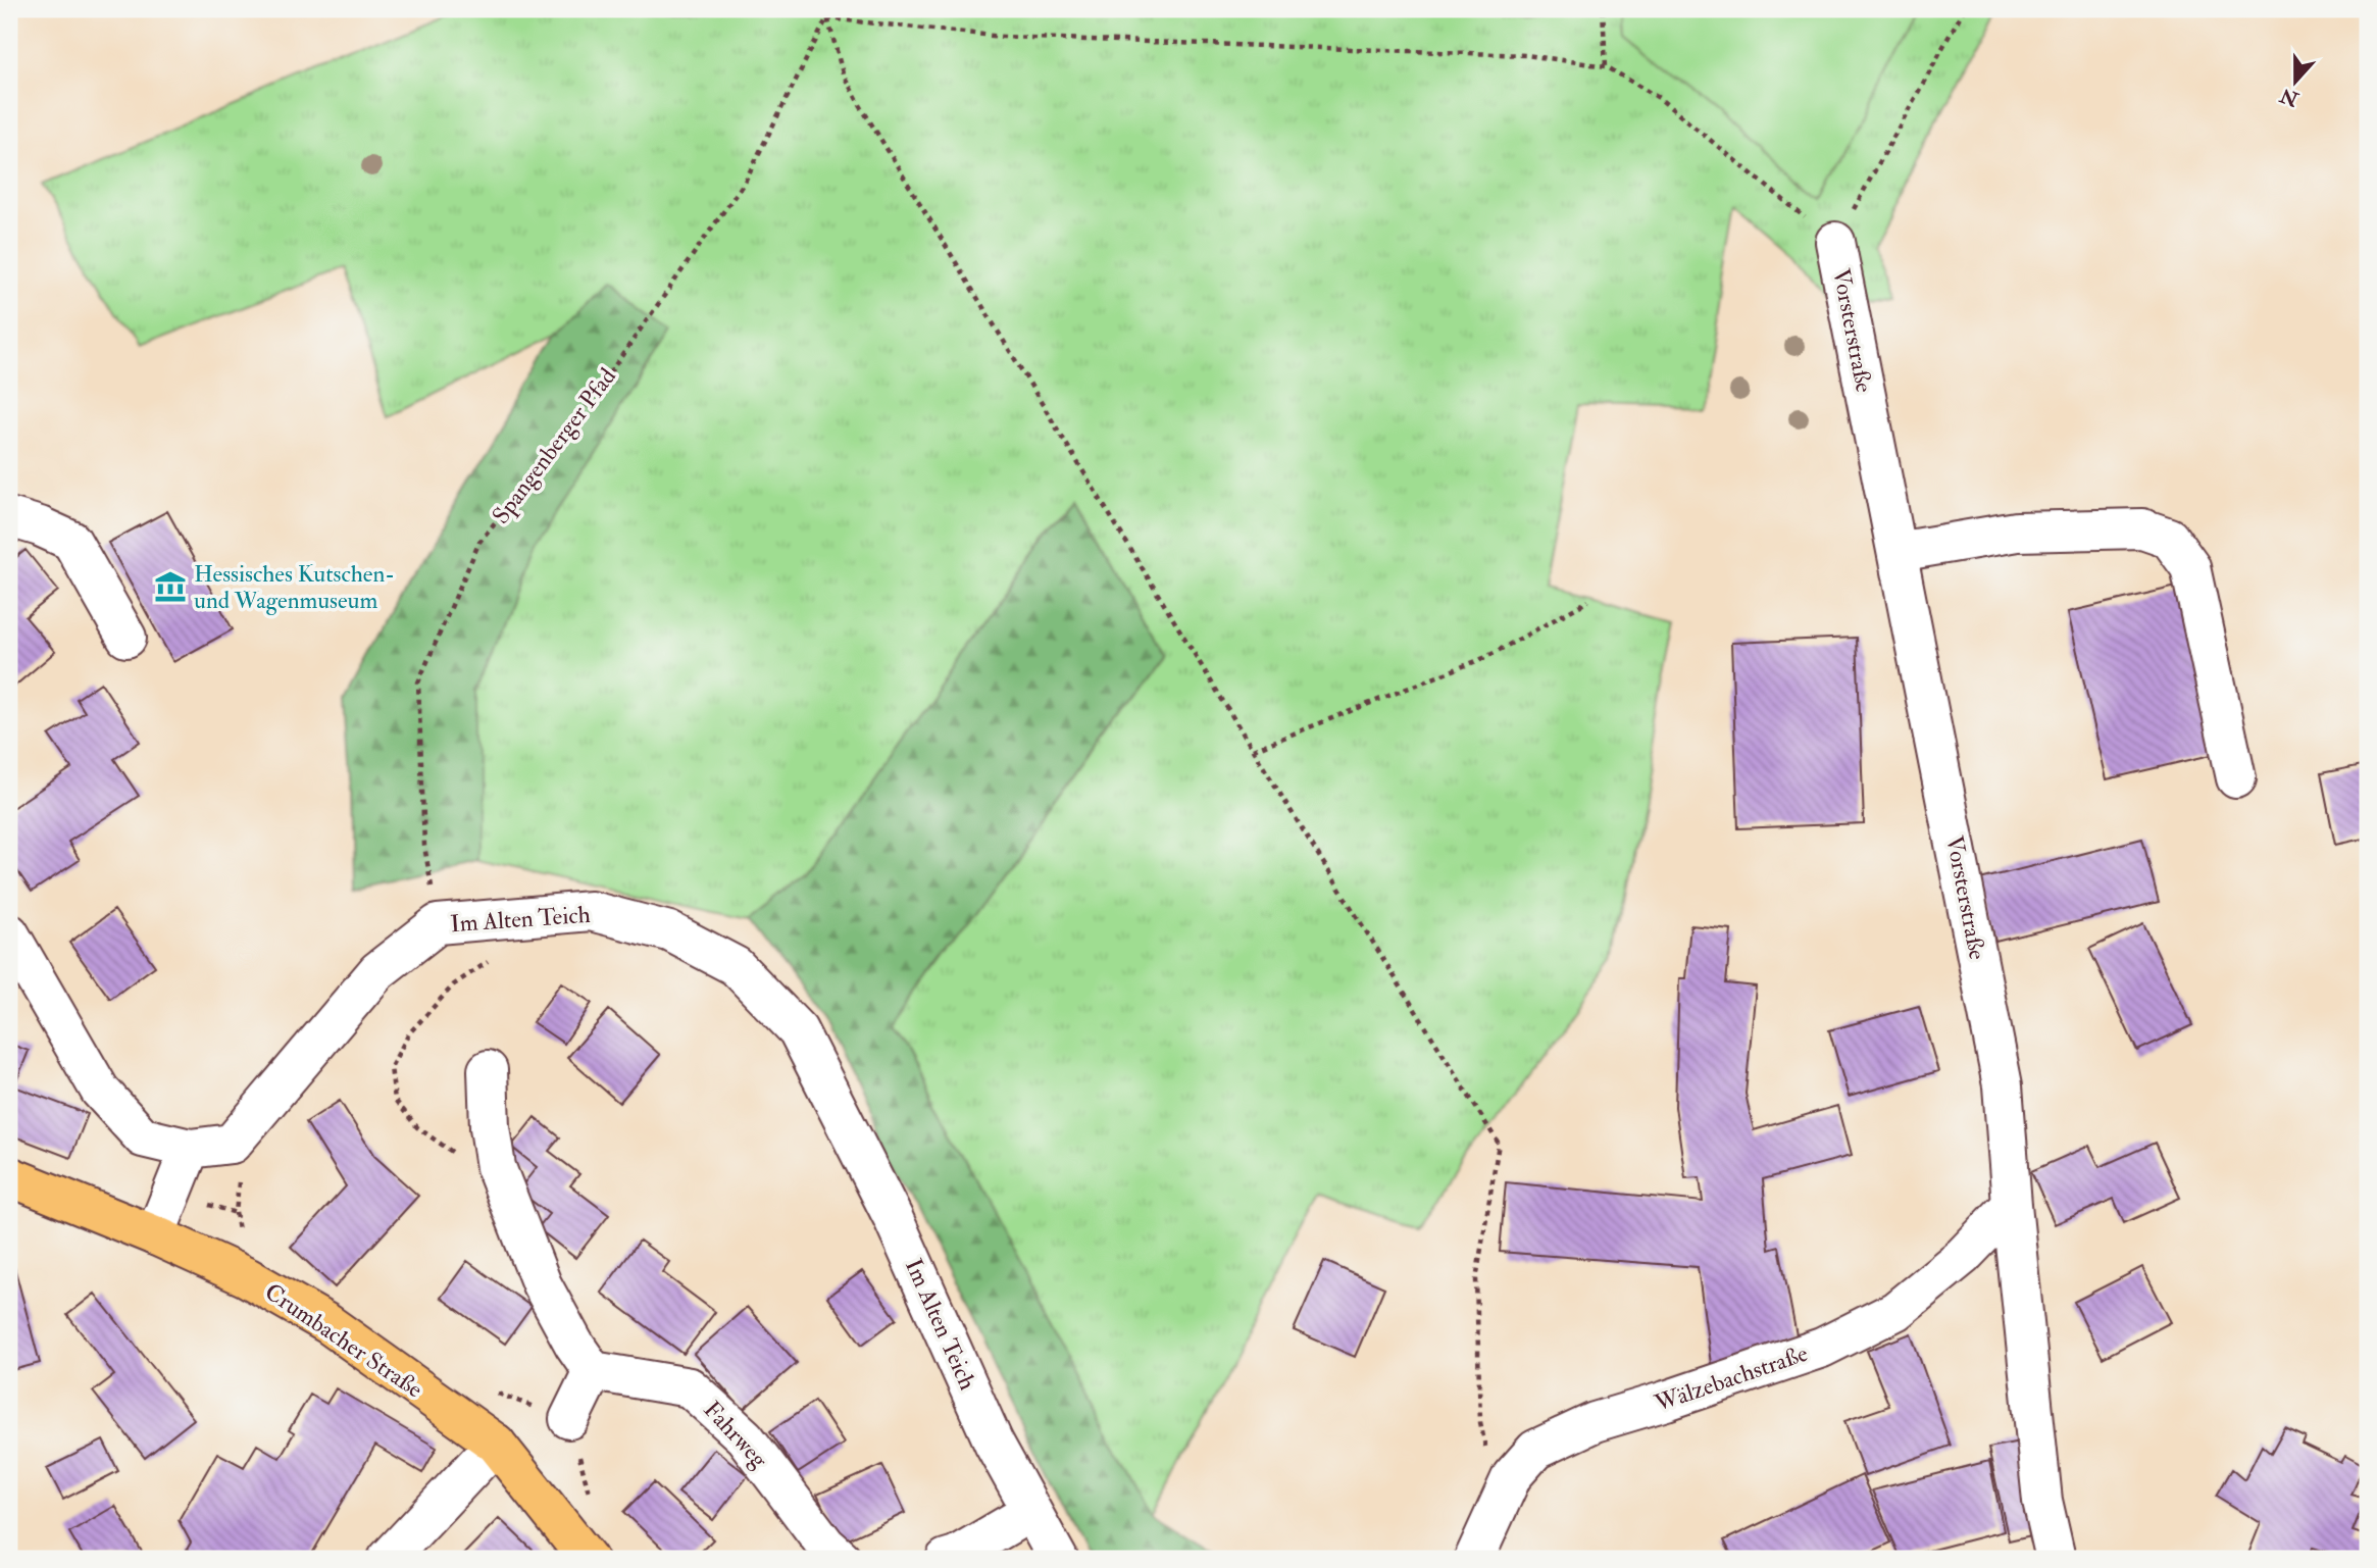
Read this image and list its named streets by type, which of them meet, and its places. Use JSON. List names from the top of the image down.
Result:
{
  "streets": {
    "main road": ["Crumbacher Straße"],
    "street": [
      "Vorsterstraße",
      "Im Alten Teich",
      "Wälzebachstraße",
      "Fahrweg"
    ],
    "path": ["Spangenberger Pfad"]
  },
  "crossings": [
    ["Vorsterstraße", "Wälzebachstraße"],
    ["Spangenberger Pfad", "Im Alten Teich"]
  ],
  "places": {
    "museum": ["Hessisches Kutschen- und Wagenmuseum"]
  },
  "north": "bottom"
}
